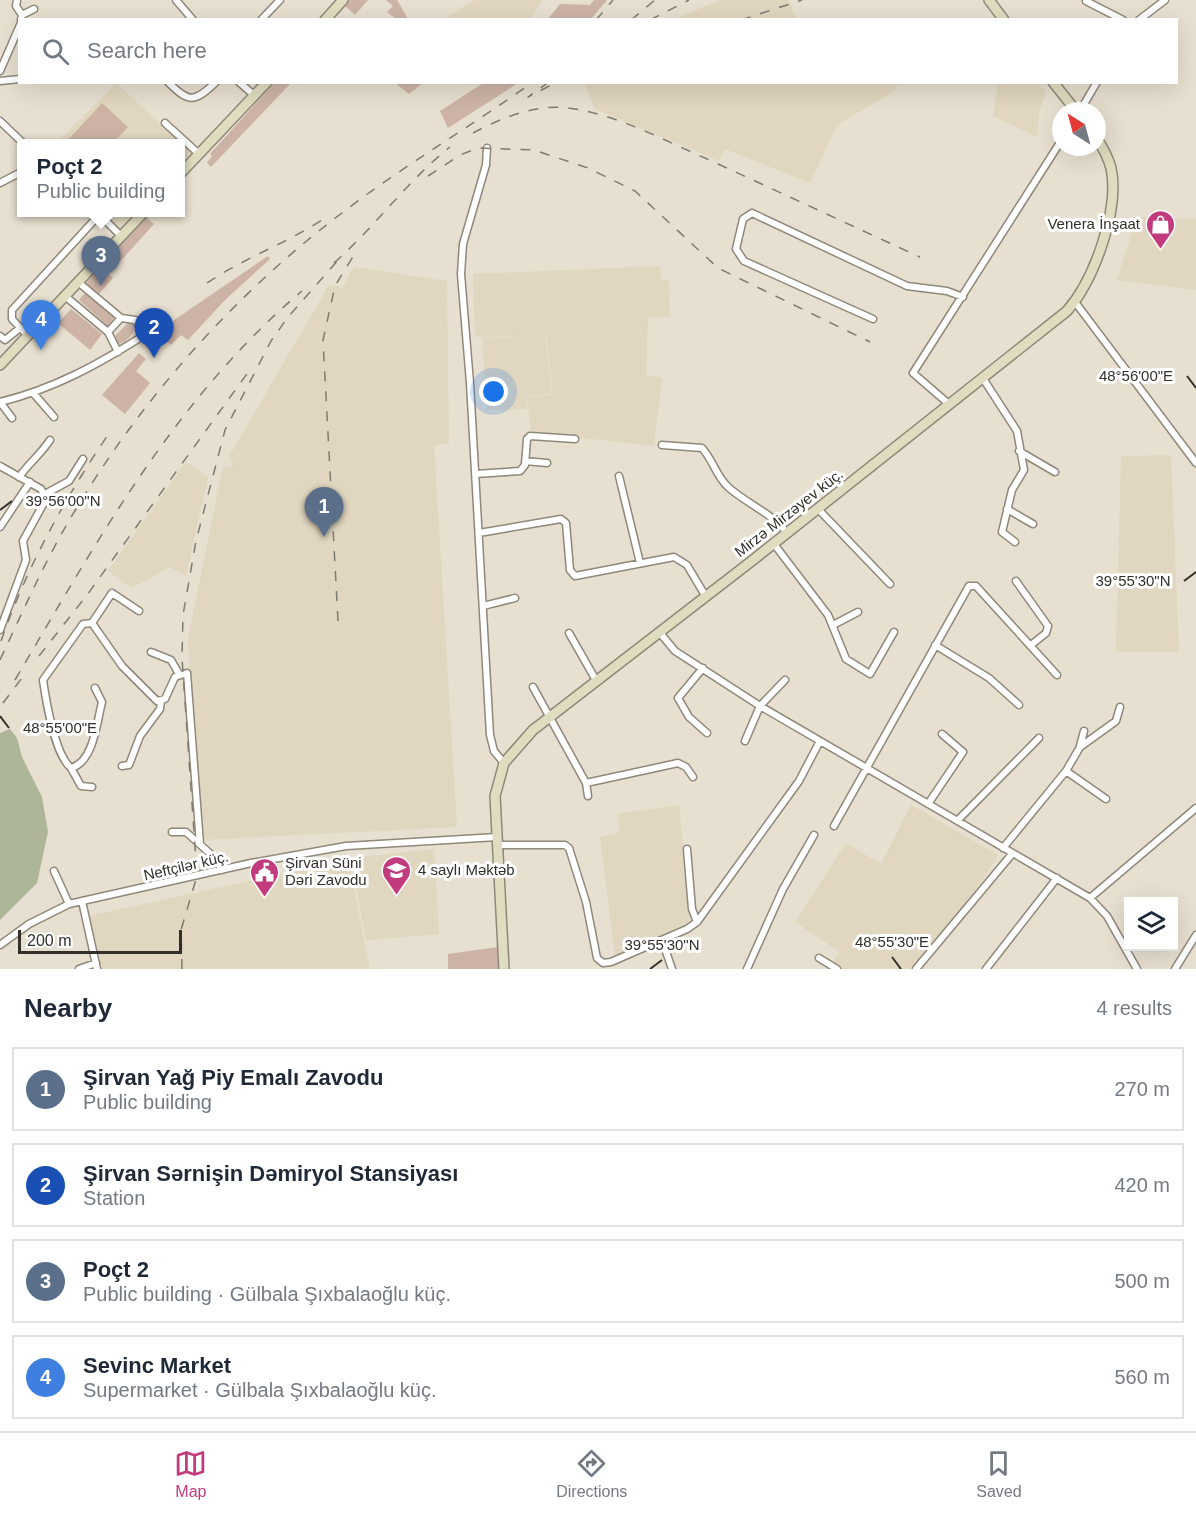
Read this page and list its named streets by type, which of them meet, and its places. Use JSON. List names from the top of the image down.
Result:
{
  "streets": {
    "main road": ["Mirzə Mirzəyev küç."],
    "street": ["Neftçilər küç."]
  },
  "crossings": [
    ["Mirzə Mirzəyev küç.", "Neftçilər küç."]
  ],
  "places": {
    "shop": ["Venera İnşaat"],
    "school or university": ["4 saylı Məktəb"],
    "public building": ["Şirvan Süni Dəri Zavodu"]
  },
  "scale_bar": "200 m",
  "north": "top left",
  "page": {
    "search": "Search here",
    "popup": ["Poçt 2", "Public building"],
    "pins": [
      "3",
      "4",
      "2",
      "1"
    ],
    "scale": "200 m",
    "heading": ["Nearby", "4 results"],
    "list": [
      {
        "mark": "1",
        "name": "Şirvan Yağ Piy Emalı Zavodu",
        "note": "Public building",
        "value": "270 m"
      },
      {
        "mark": "2",
        "name": "Şirvan Sərnişin Dəmiryol Stansiyası",
        "note": "Station",
        "value": "420 m"
      },
      {
        "mark": "3",
        "name": "Poçt 2",
        "note": "Public building · Gülbala Şıxbalaoğlu küç.",
        "value": "500 m"
      },
      {
        "mark": "4",
        "name": "Sevinc Market",
        "note": "Supermarket · Gülbala Şıxbalaoğlu küç.",
        "value": "560 m"
      }
    ],
    "nav": ["Map", "Directions", "Saved"]
  },
  "coordinates": [
    "48°56'00\"E",
    "39°56'00\"N",
    "39°55'30\"N",
    "48°55'00\"E",
    "48°55'30\"E"
  ]
}
